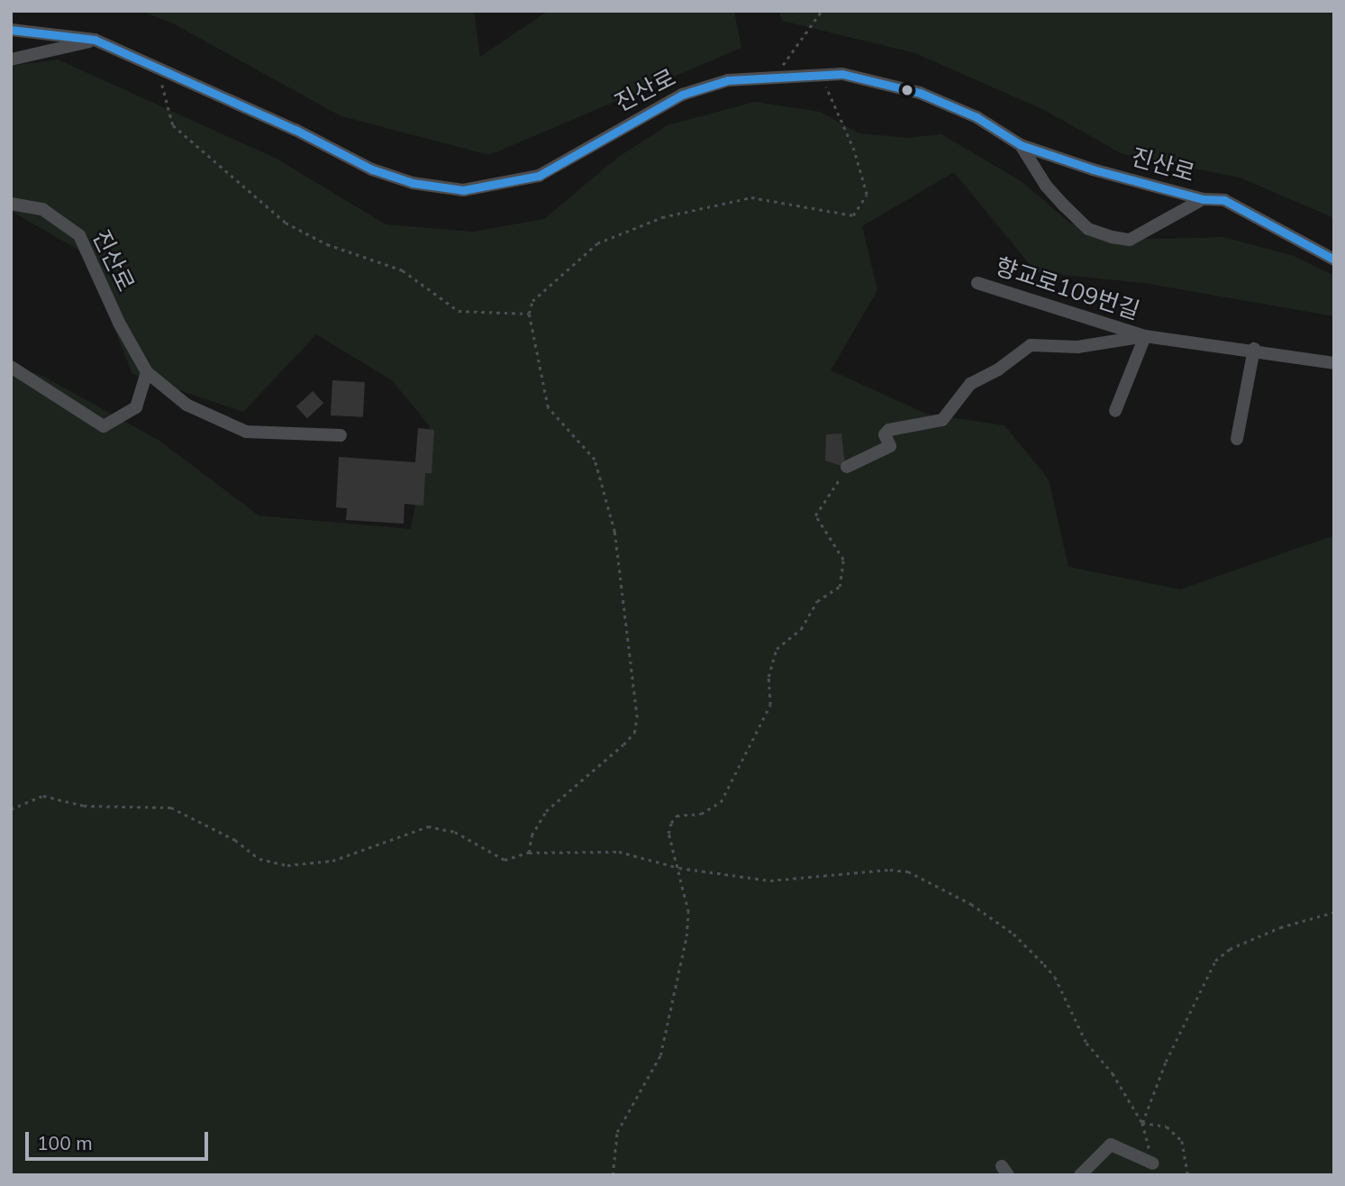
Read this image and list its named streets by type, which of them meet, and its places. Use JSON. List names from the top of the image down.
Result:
{
  "streets": {
    "street": ["진산로", "향교로109번길"]
  },
  "scale_bar": "100 m"
}
